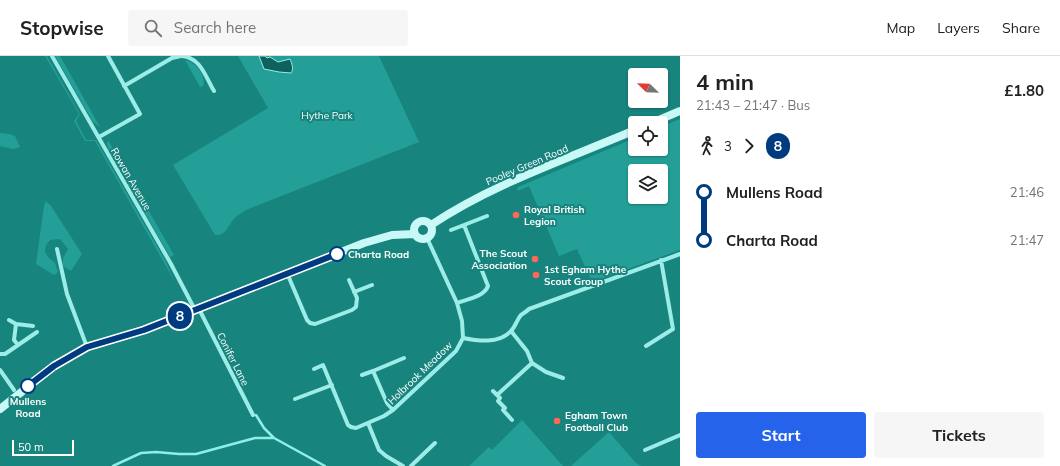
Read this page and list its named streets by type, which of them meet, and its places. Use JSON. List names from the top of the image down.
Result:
{
  "streets": {
    "street": [
      "Pooley Green Road",
      "Rowan Avenue",
      "Conifer Lane",
      "Holbrook Meadow"
    ]
  },
  "crossings": [
    ["Pooley Green Road", "Holbrook Meadow"],
    ["Rowan Avenue", "Conifer Lane"]
  ],
  "parks": ["Hythe Park"],
  "places": [
    "Royal British Legion",
    "Charta Road",
    "The Scout Association",
    "1st Egham Hythe Scout Group",
    "Mullens Road",
    "Egham Town Football Club"
  ],
  "lines": ["bus line 8"],
  "scale_bar": "50 m",
  "north": "top left",
  "page": {
    "header": "Stopwise",
    "search": "Search here",
    "nav": ["Map", "Layers", "Share"],
    "on_map": "8",
    "heading": ["4 min", "21:43 – 21:47 · Bus", "£1.80"],
    "legs": ["3", "8"],
    "list": [
      {
        "name": "Mullens Road",
        "value": "21:46"
      },
      {
        "name": "Charta Road",
        "value": "21:47"
      }
    ],
    "buttons": ["Start", "Tickets"],
    "scale": "50 m"
  }
}
